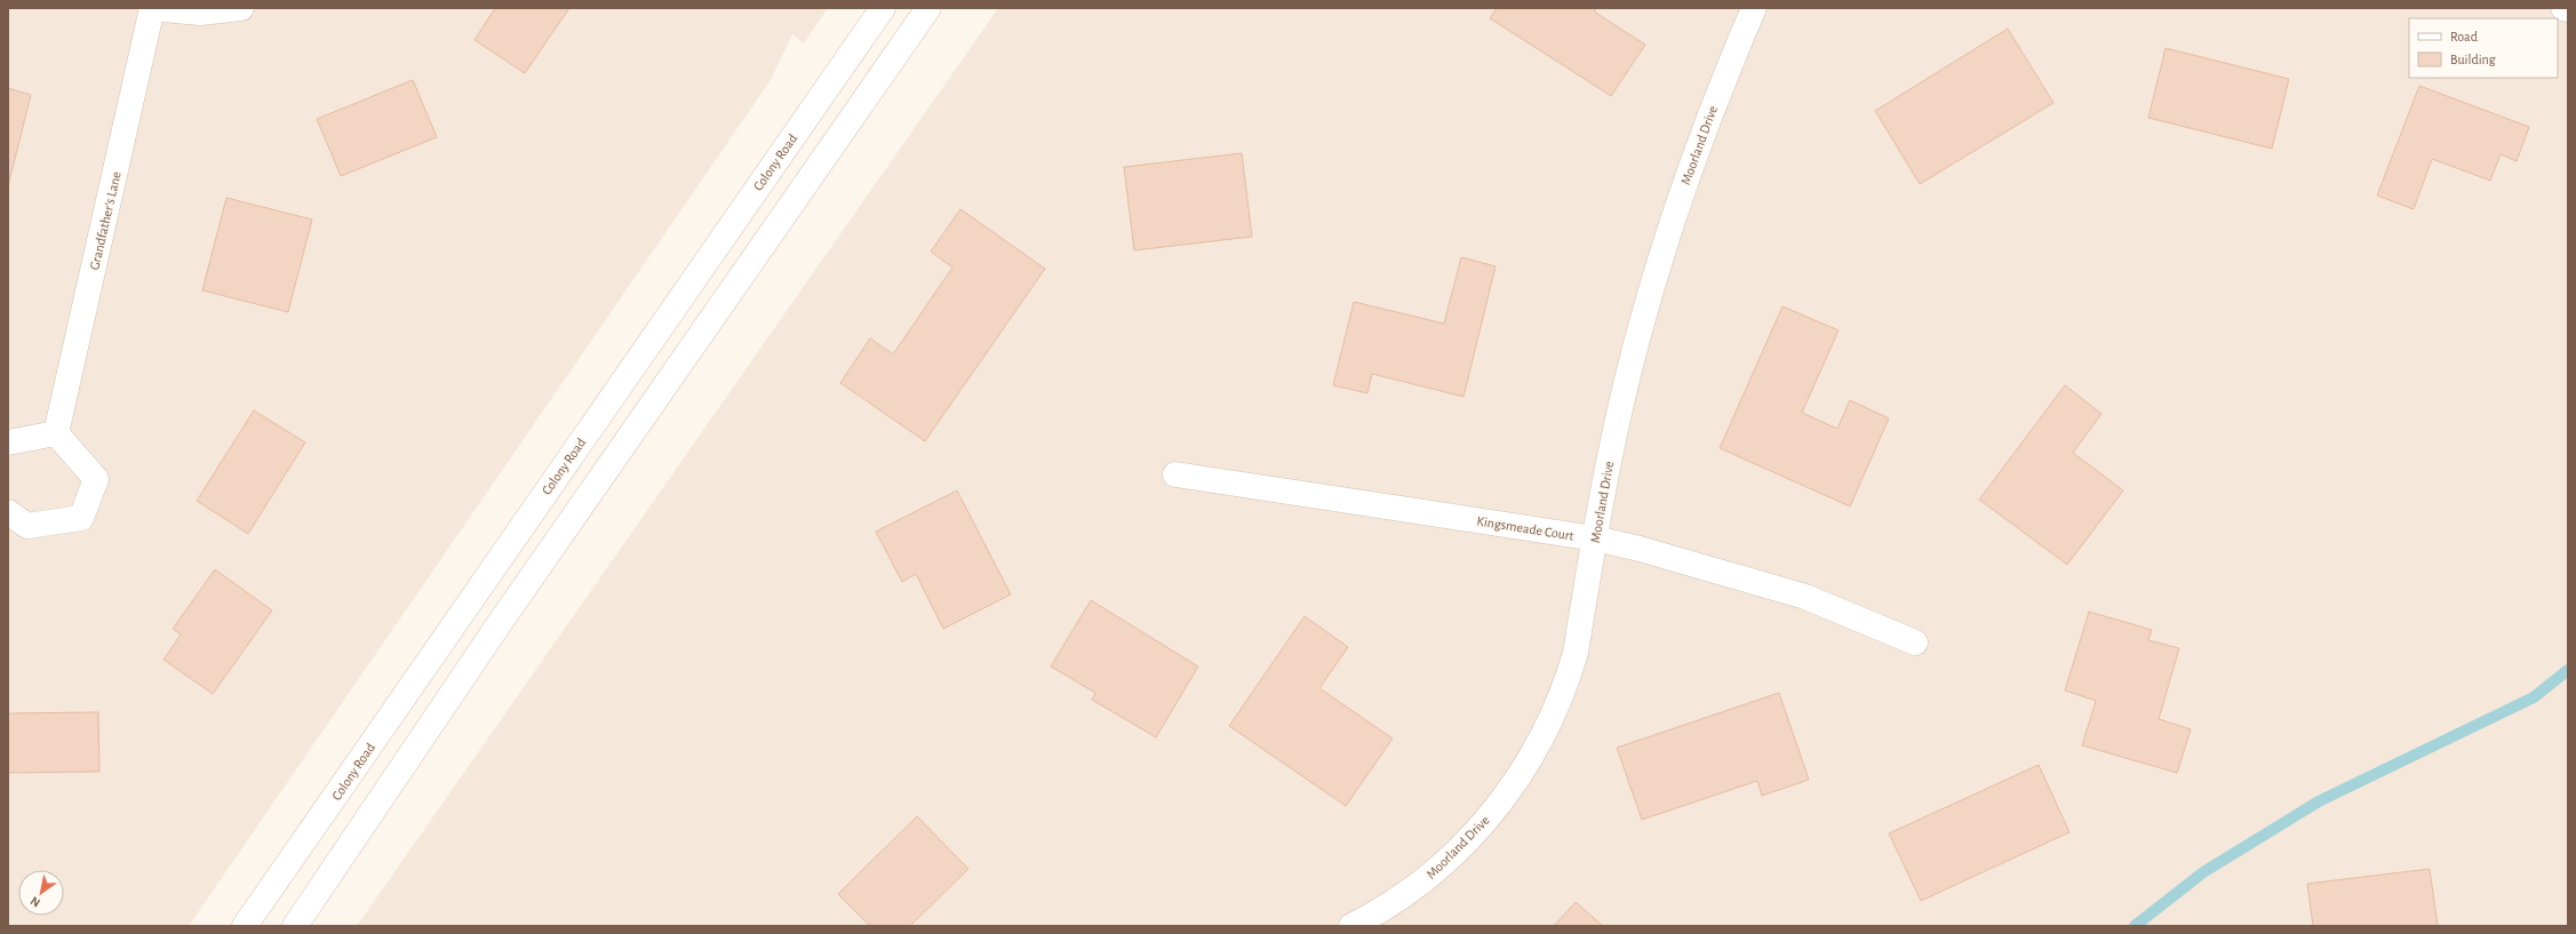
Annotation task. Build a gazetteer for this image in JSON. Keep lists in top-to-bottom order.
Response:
{
  "streets": {
    "street": [
      "Moorland Drive",
      "Colony Road",
      "Grandfather's Lane",
      "Kingsmeade Court"
    ]
  },
  "crossings": [
    ["Moorland Drive", "Kingsmeade Court"]
  ],
  "legend": ["Road", "Building"],
  "north": "bottom left"
}
